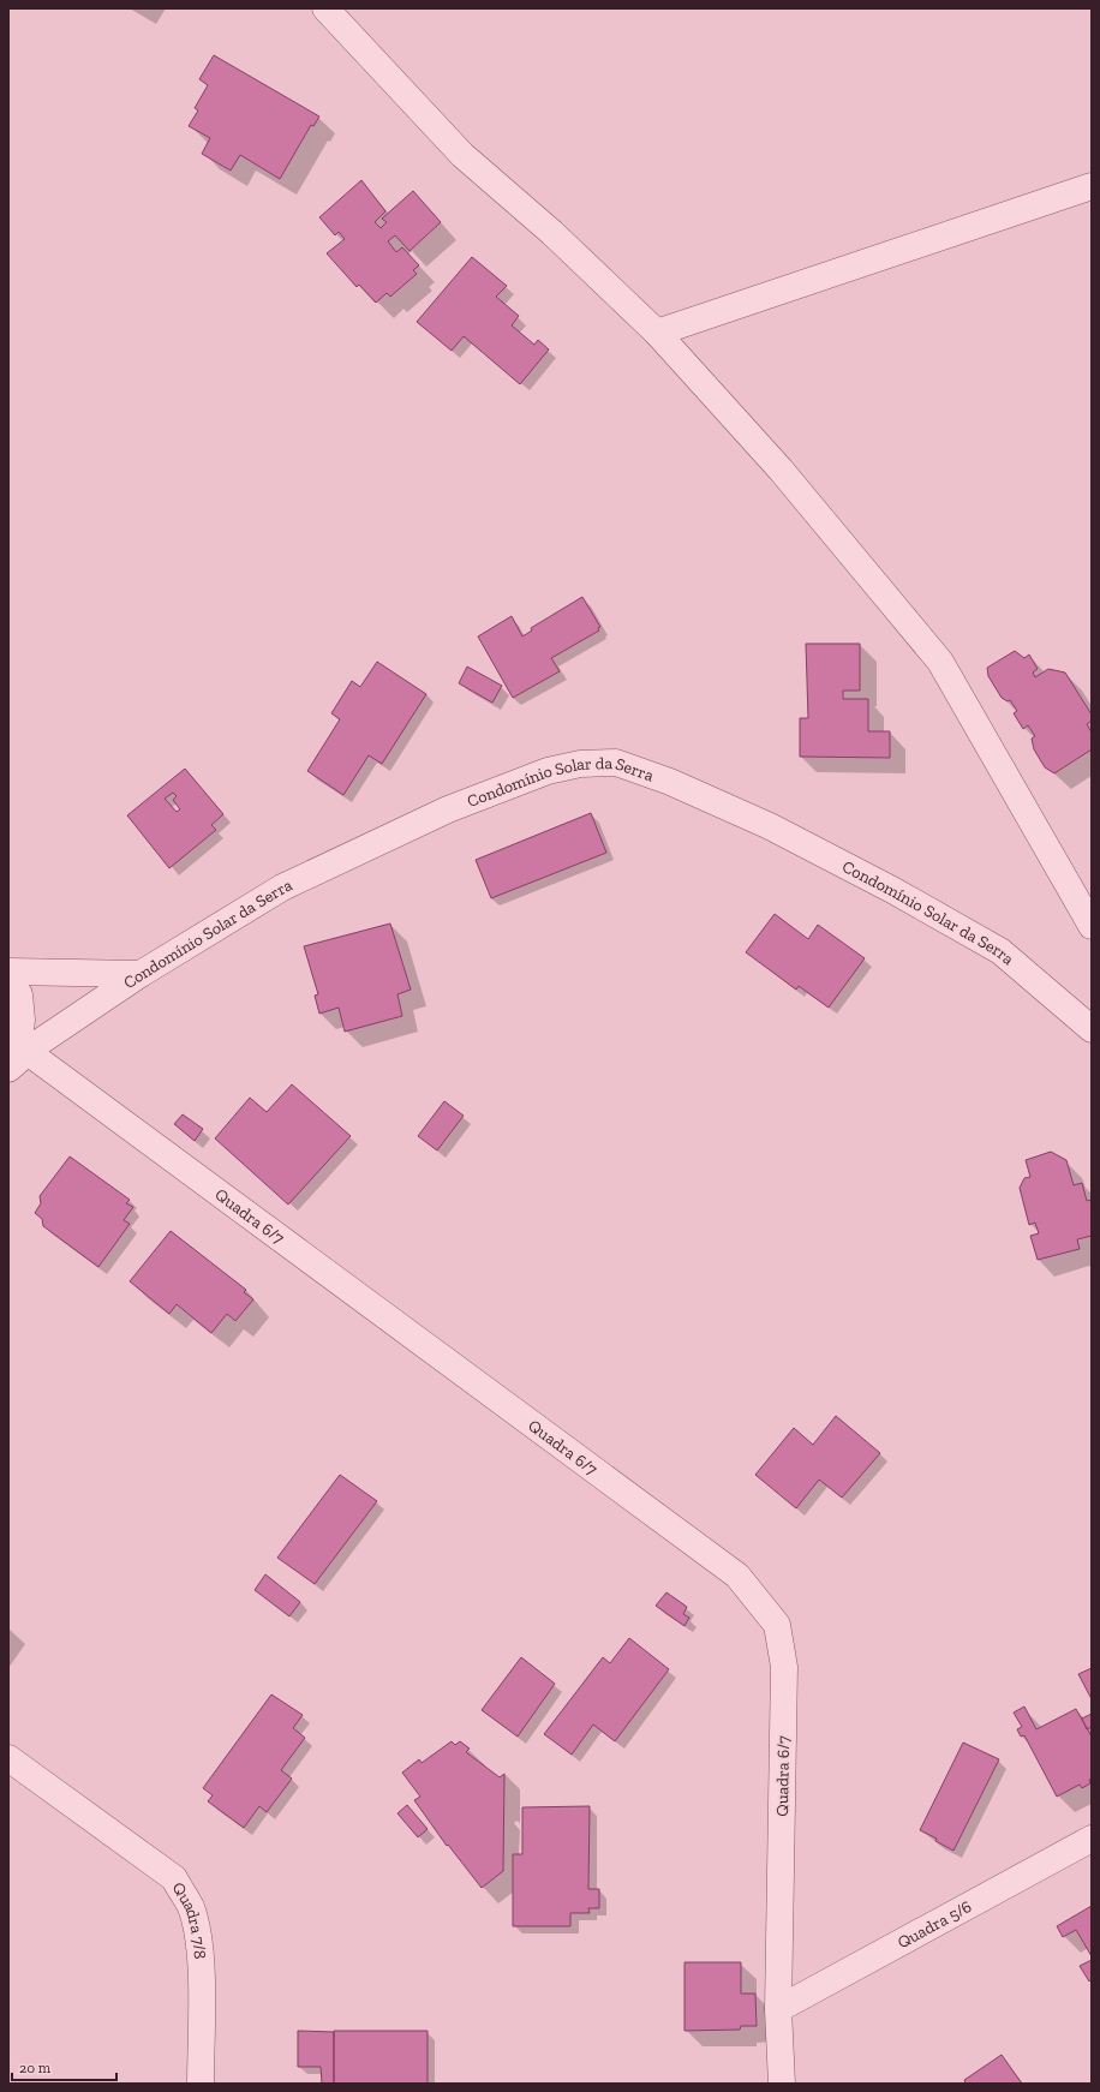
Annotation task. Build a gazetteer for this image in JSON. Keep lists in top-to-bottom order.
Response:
{
  "streets": {
    "street": [
      "Condomínio Solar da Serra",
      "Quadra 6/7",
      "Quadra 7/8",
      "Quadra 5/6"
    ]
  },
  "crossings": [
    ["Condomínio Solar da Serra", "Quadra 6/7"],
    ["Quadra 6/7", "Quadra 5/6"]
  ],
  "scale_bar": "20 m"
}
